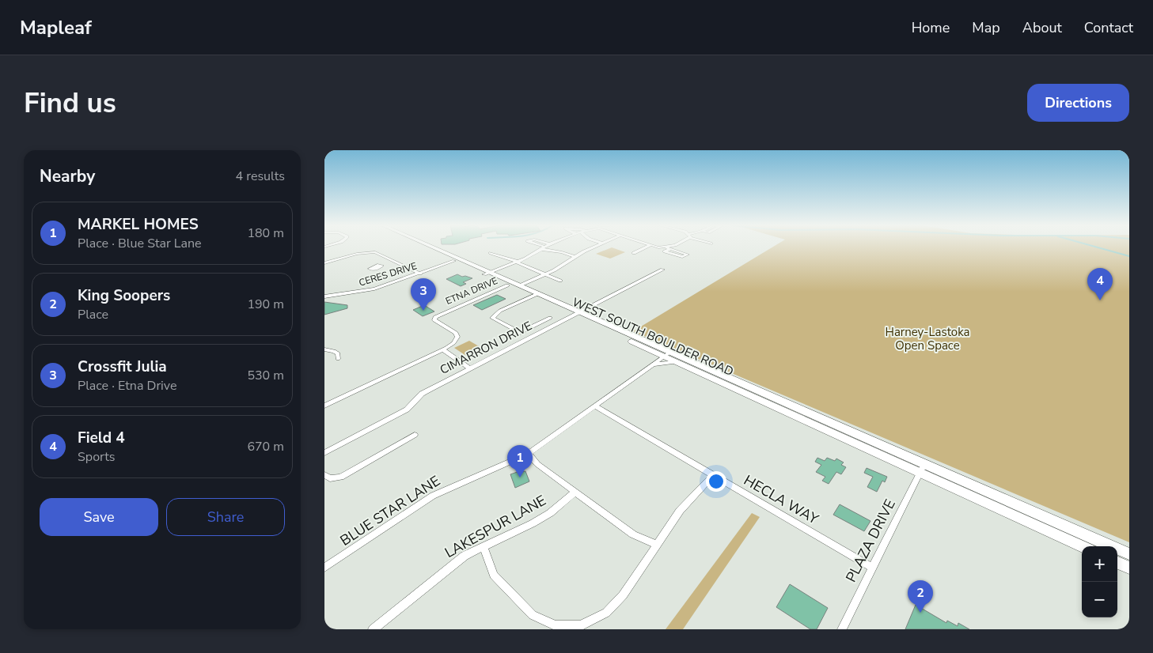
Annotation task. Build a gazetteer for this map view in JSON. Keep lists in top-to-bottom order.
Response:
{
  "streets": {
    "main road": ["WEST SOUTH BOULDER ROAD"],
    "street": [
      "CERES DRIVE",
      "ETNA DRIVE",
      "CIMARRON DRIVE",
      "HECLA WAY",
      "BLUE STAR LANE",
      "LAKESPUR LANE",
      "PLAZA DRIVE"
    ]
  },
  "crossings": [
    ["CERES DRIVE", "WEST SOUTH BOULDER ROAD"],
    ["ETNA DRIVE", "WEST SOUTH BOULDER ROAD"],
    ["ETNA DRIVE", "CIMARRON DRIVE"],
    ["WEST SOUTH BOULDER ROAD", "CIMARRON DRIVE"],
    ["WEST SOUTH BOULDER ROAD", "BLUE STAR LANE"],
    ["WEST SOUTH BOULDER ROAD", "PLAZA DRIVE"],
    ["HECLA WAY", "BLUE STAR LANE"],
    ["HECLA WAY", "PLAZA DRIVE"]
  ],
  "parks": ["Harney-Lastoka Open Space"],
  "page": {
    "header": "Mapleaf",
    "nav": [
      "Home",
      "Map",
      "About",
      "Contact"
    ],
    "buttons": [
      "Directions",
      ["Save", "Share"]
    ],
    "title": "Find us",
    "heading": ["Nearby", "4 results"],
    "list": [
      {
        "mark": "1",
        "name": "MARKEL HOMES",
        "note": "Place · Blue Star Lane",
        "value": "180 m"
      },
      {
        "mark": "2",
        "name": "King Soopers",
        "note": "Place",
        "value": "190 m"
      },
      {
        "mark": "3",
        "name": "Crossfit Julia",
        "note": "Place · Etna Drive",
        "value": "530 m"
      },
      {
        "mark": "4",
        "name": "Field 4",
        "note": "Sports",
        "value": "670 m"
      }
    ],
    "pins": [
      "4",
      "3",
      "1",
      "2"
    ],
    "map_buttons": ["+", "−"]
  }
}
